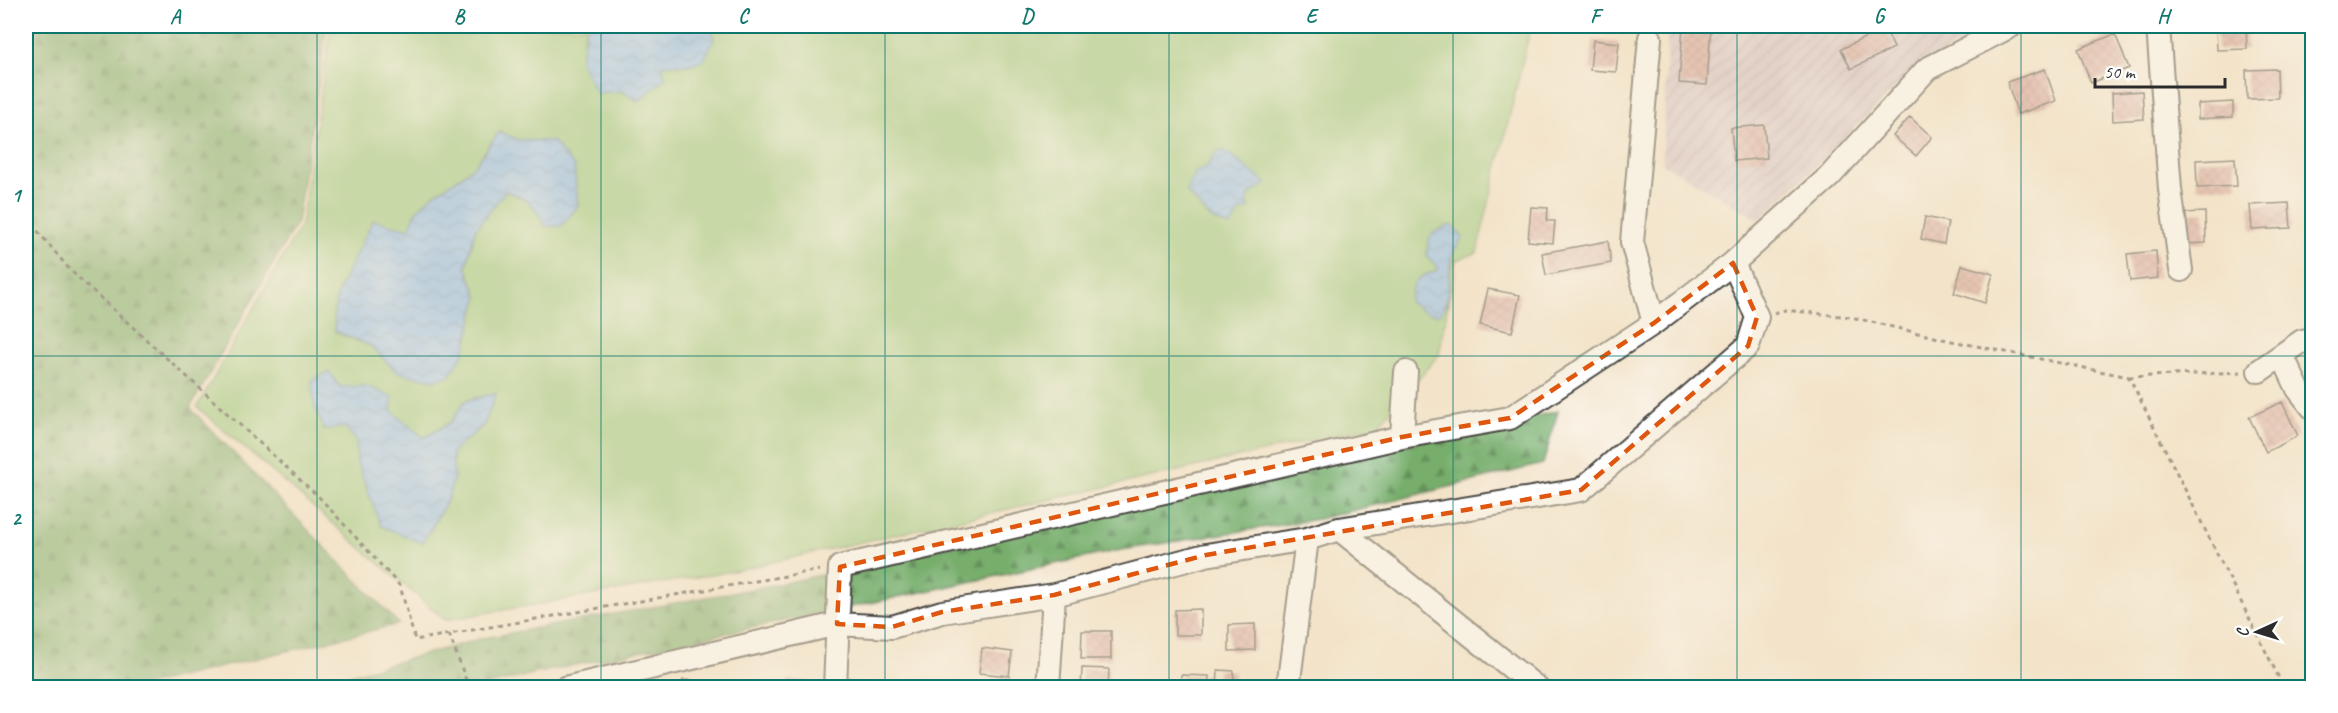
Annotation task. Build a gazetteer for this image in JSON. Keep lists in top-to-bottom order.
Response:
{
  "scale_bar": "50 m",
  "north": "left",
  "grid": {
    "columns": [
      "A",
      "B",
      "C",
      "D",
      "E",
      "F",
      "G",
      "H"
    ],
    "rows": ["1", "2"]
  }
}
